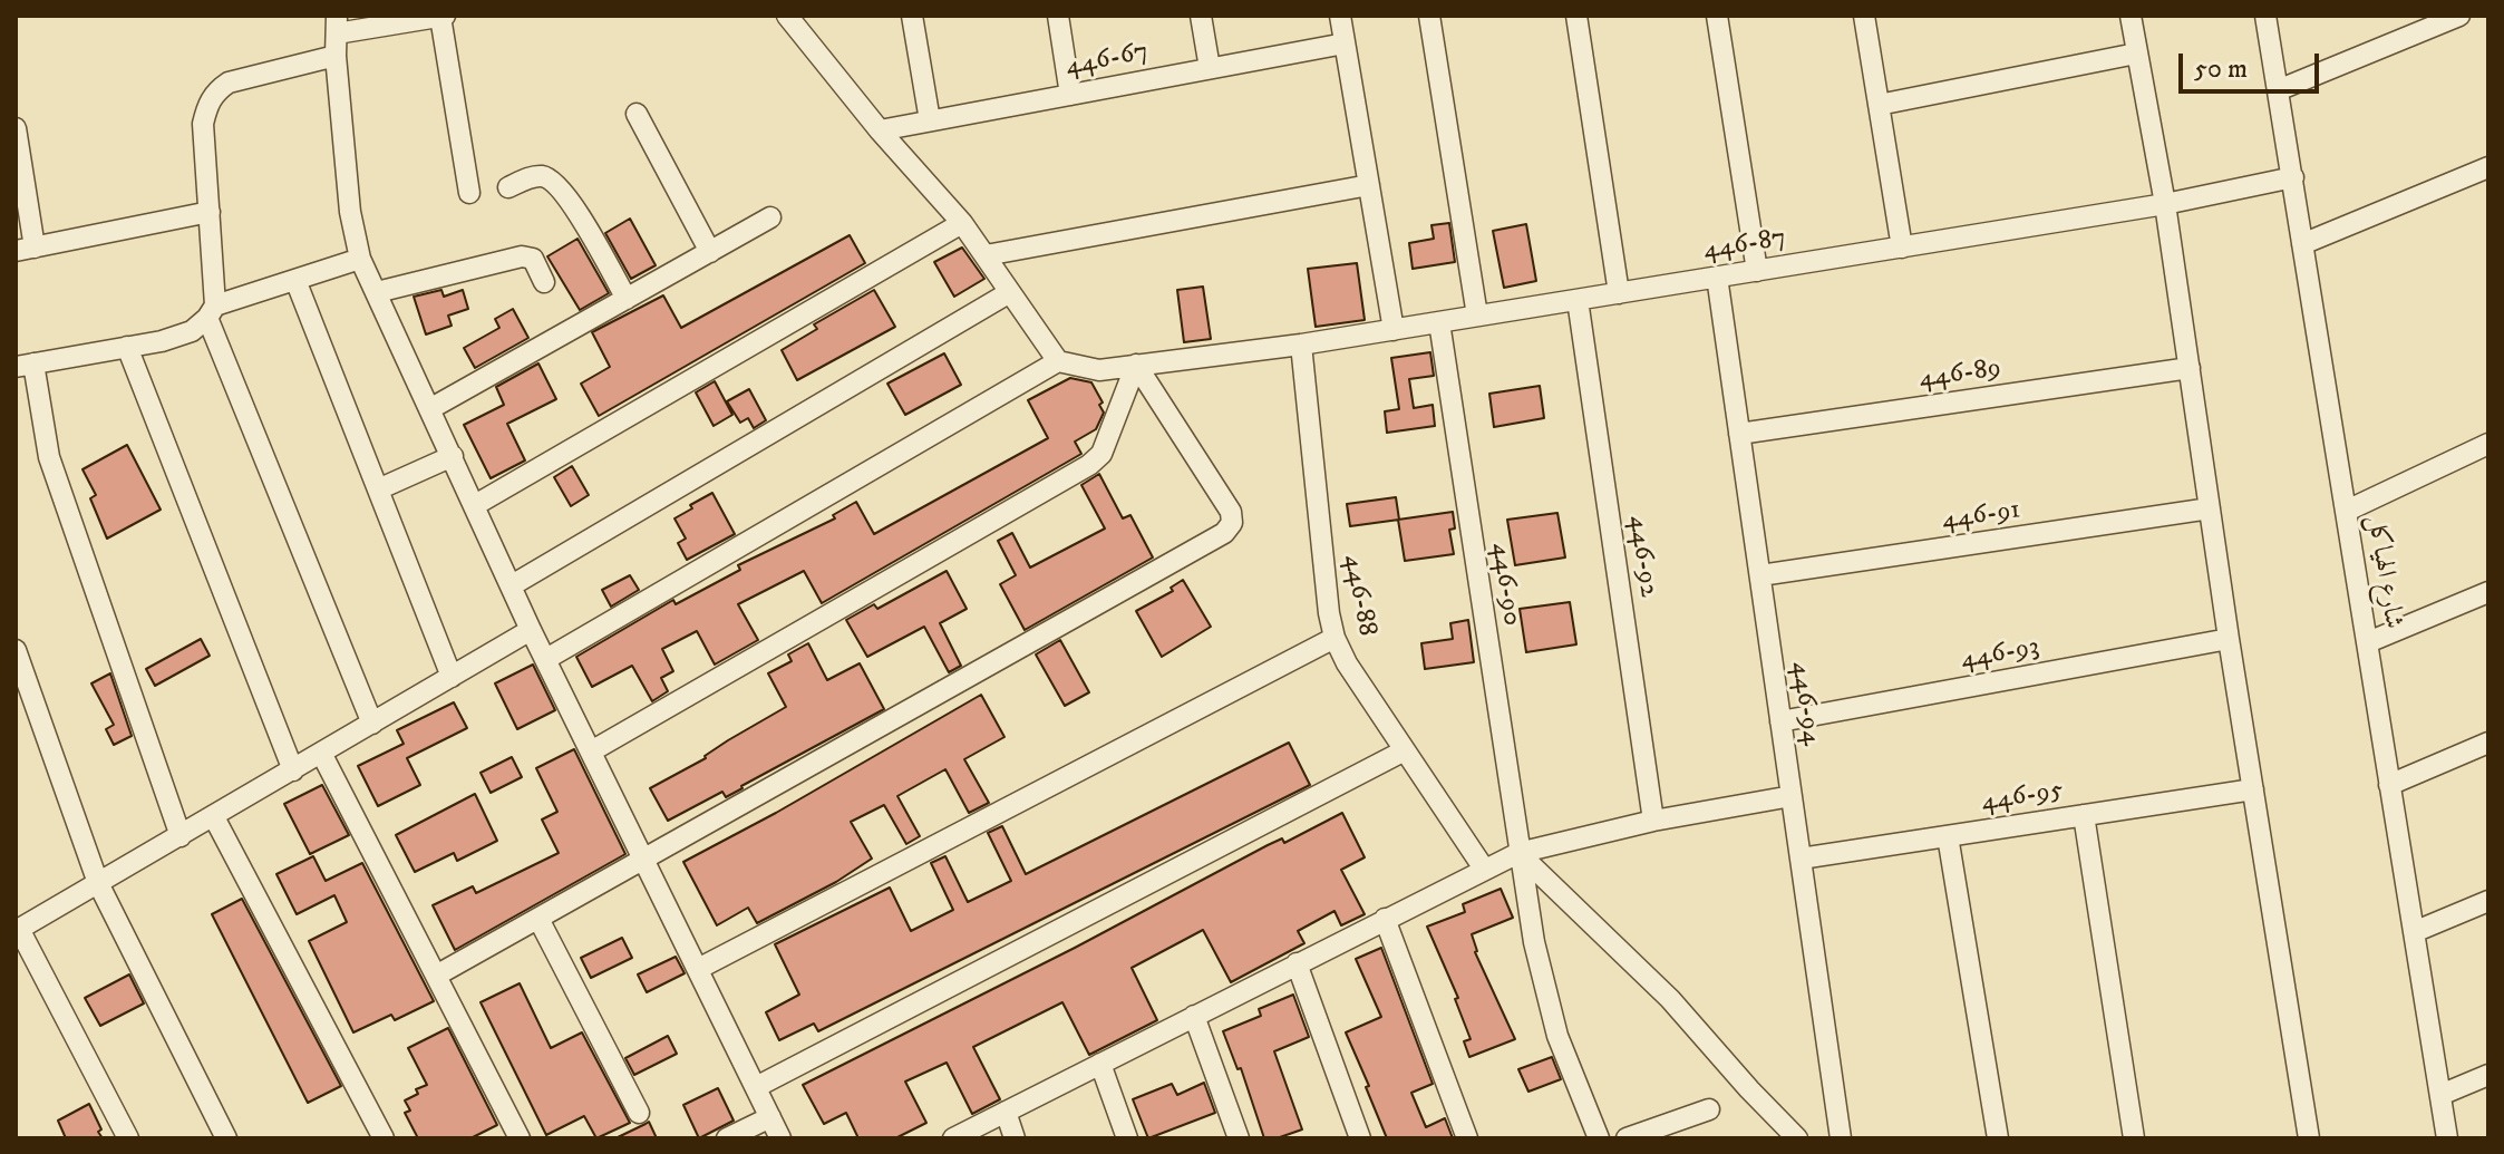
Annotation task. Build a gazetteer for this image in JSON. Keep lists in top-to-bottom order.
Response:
{
  "streets": {
    "street": [
      "446-67",
      "446-87",
      "446-89",
      "446-91",
      "446-92",
      "شارع الهياكل",
      "446-90",
      "446-88",
      "446-93",
      "446-94",
      "446-95"
    ]
  },
  "crossings": [
    ["446-87", "446-92"],
    ["446-87", "شارع الهياكل"],
    ["446-87", "446-90"],
    ["446-87", "446-88"],
    ["446-87", "446-94"],
    ["446-89", "446-94"],
    ["446-91", "446-94"],
    ["446-93", "446-94"],
    ["446-94", "446-95"]
  ],
  "scale_bar": "50 m"
}
